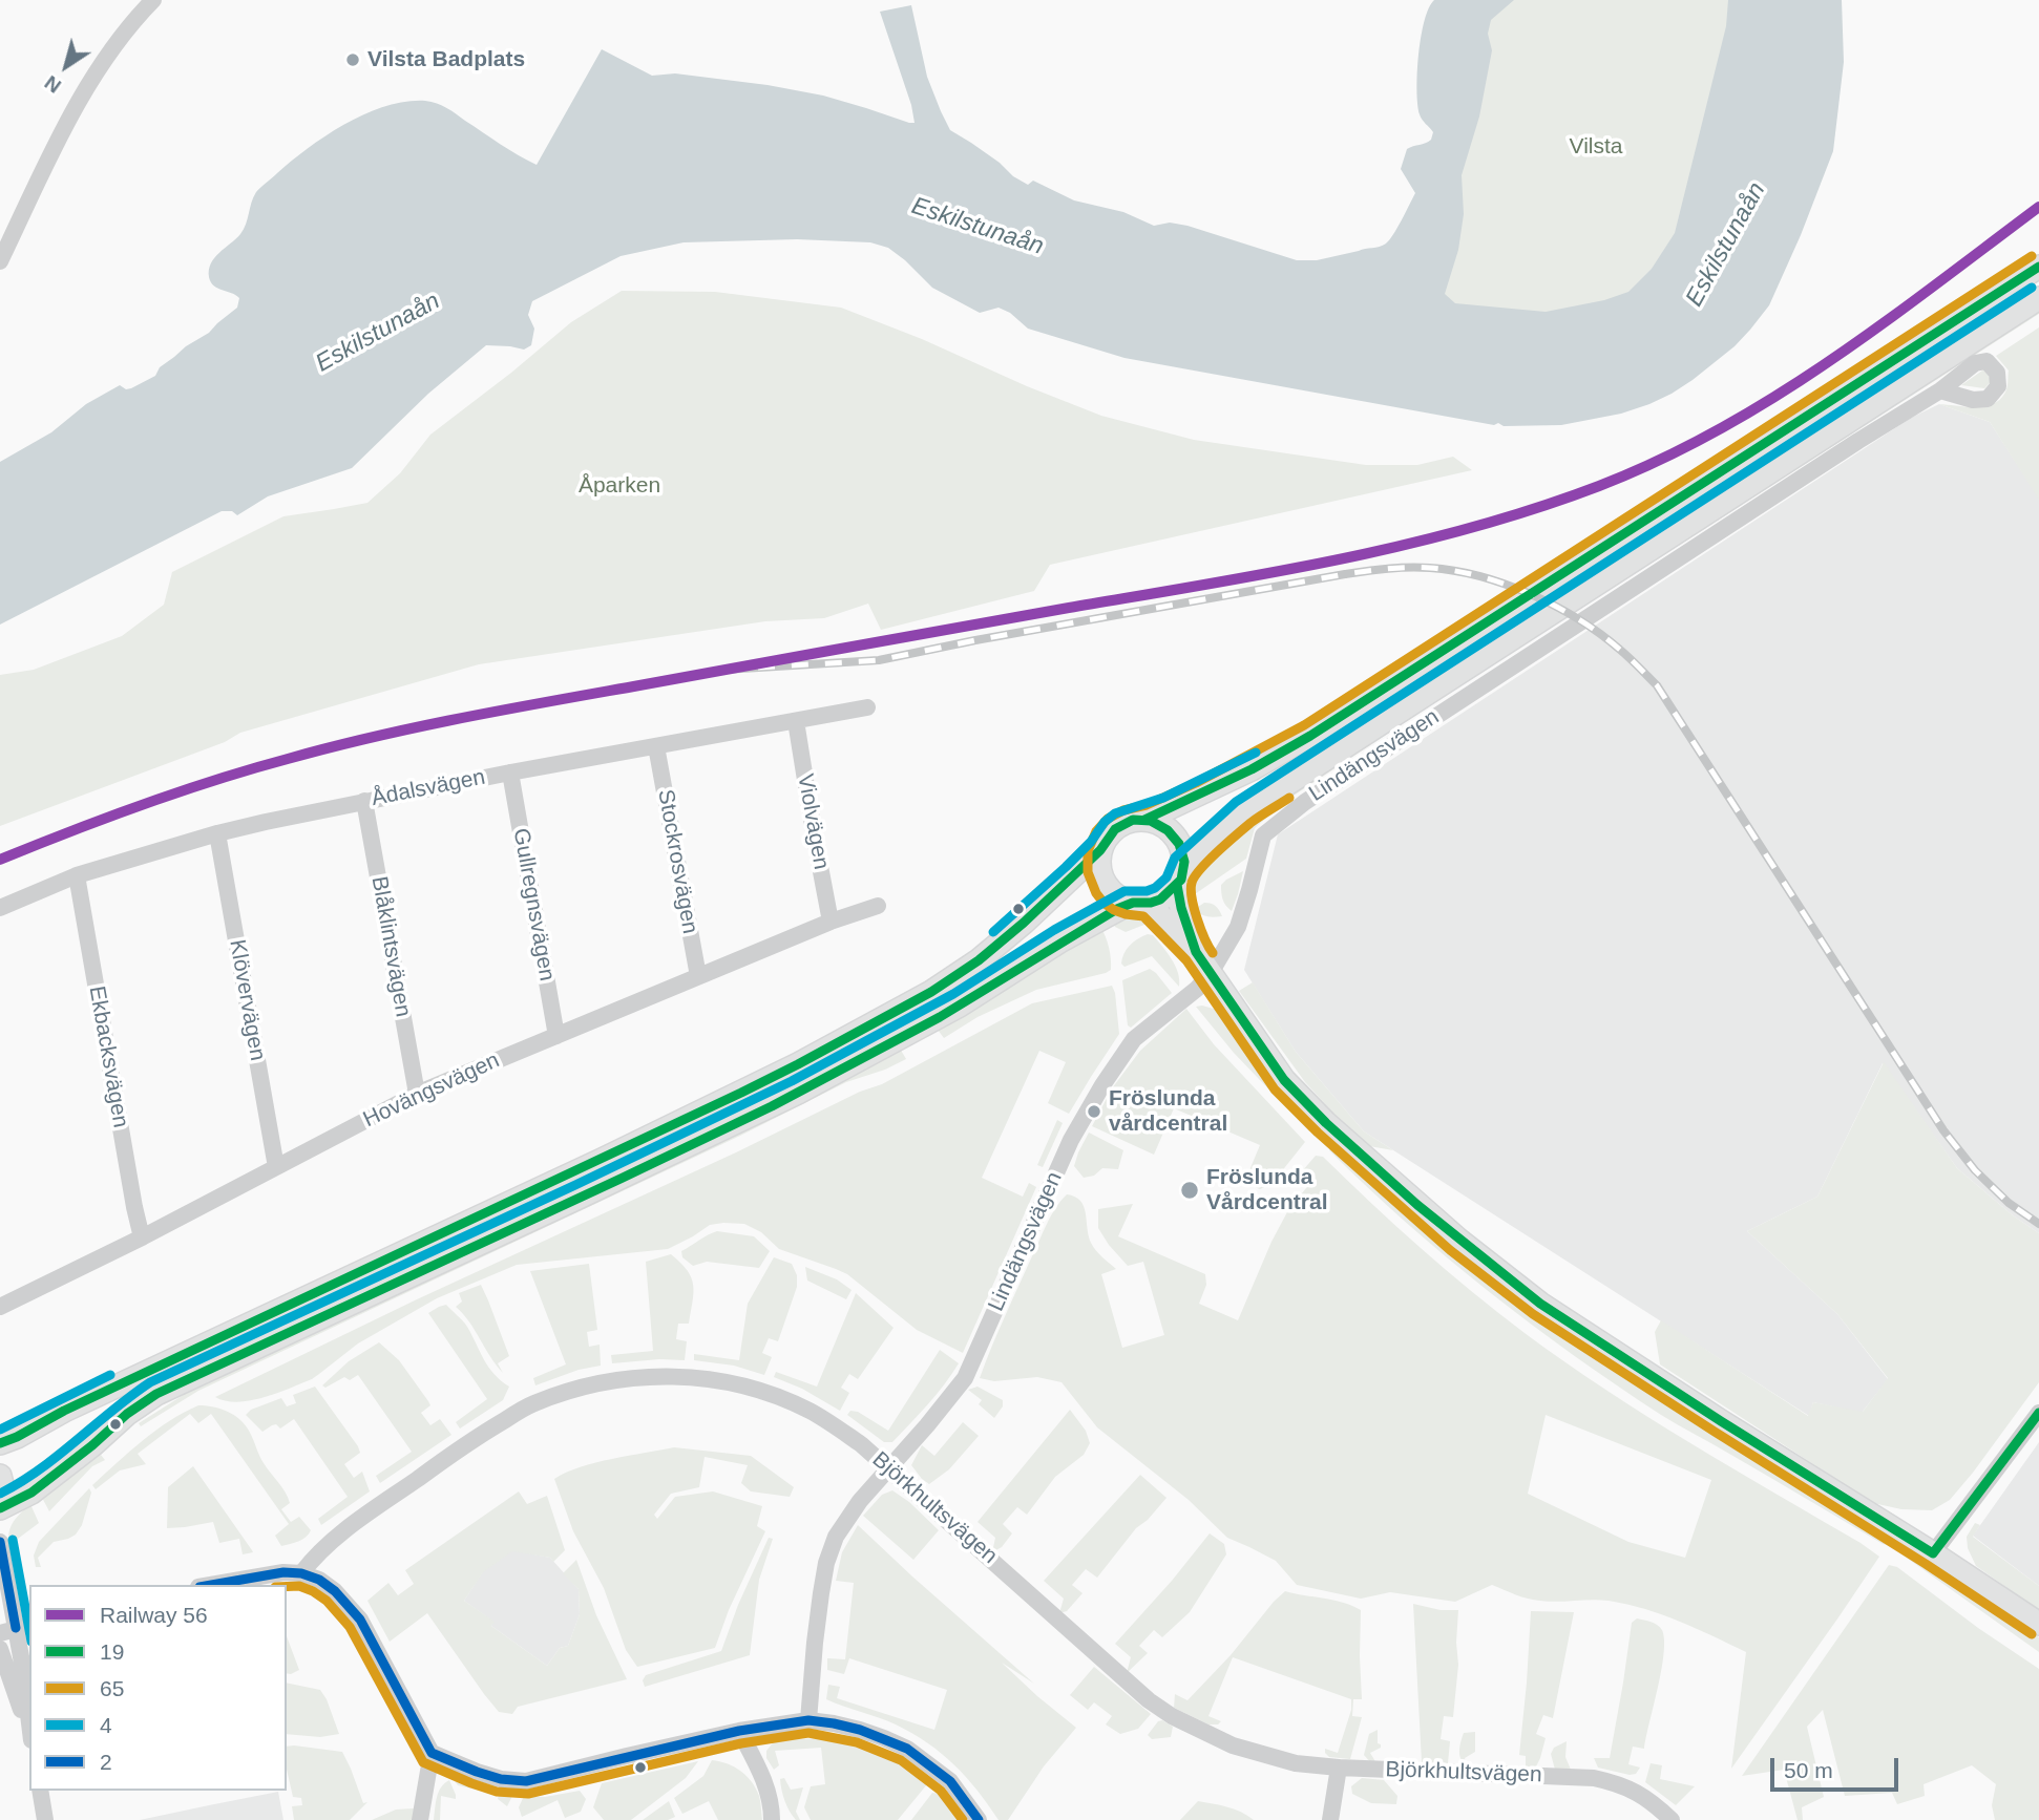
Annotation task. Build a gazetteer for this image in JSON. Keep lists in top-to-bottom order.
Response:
{
  "streets": {
    "street": [
      "Lindängsvägen",
      "Ådalsvägen",
      "Violvägen",
      "Stockrosvägen",
      "Gullregnsvägen",
      "Blåklintsvägen",
      "Klövervägen",
      "Ekbacksvägen",
      "Hovängsvägen",
      "Björkhultsvägen"
    ]
  },
  "crossings": [
    ["Lindängsvägen", "Björkhultsvägen"],
    ["Ådalsvägen", "Violvägen"],
    ["Ådalsvägen", "Stockrosvägen"],
    ["Ådalsvägen", "Gullregnsvägen"],
    ["Ådalsvägen", "Blåklintsvägen"],
    ["Ådalsvägen", "Klövervägen"],
    ["Ådalsvägen", "Ekbacksvägen"],
    ["Violvägen", "Hovängsvägen"],
    ["Stockrosvägen", "Hovängsvägen"],
    ["Gullregnsvägen", "Hovängsvägen"],
    ["Blåklintsvägen", "Hovängsvägen"],
    ["Klövervägen", "Hovängsvägen"],
    ["Ekbacksvägen", "Hovängsvägen"]
  ],
  "water": ["Eskilstunaån"],
  "parks": ["Vilsta", "Åparken"],
  "places": ["Vilsta Badplats", "Fröslunda vårdcentral", "Fröslunda Vårdcentral"],
  "lines": [
    "rail line 56",
    "transit line 65",
    "transit line 19",
    "transit line 4",
    "transit line 2"
  ],
  "legend": [
    "Railway 56",
    "19",
    "65",
    "4",
    "2"
  ],
  "scale_bar": "50 m",
  "north": "bottom left"
}
